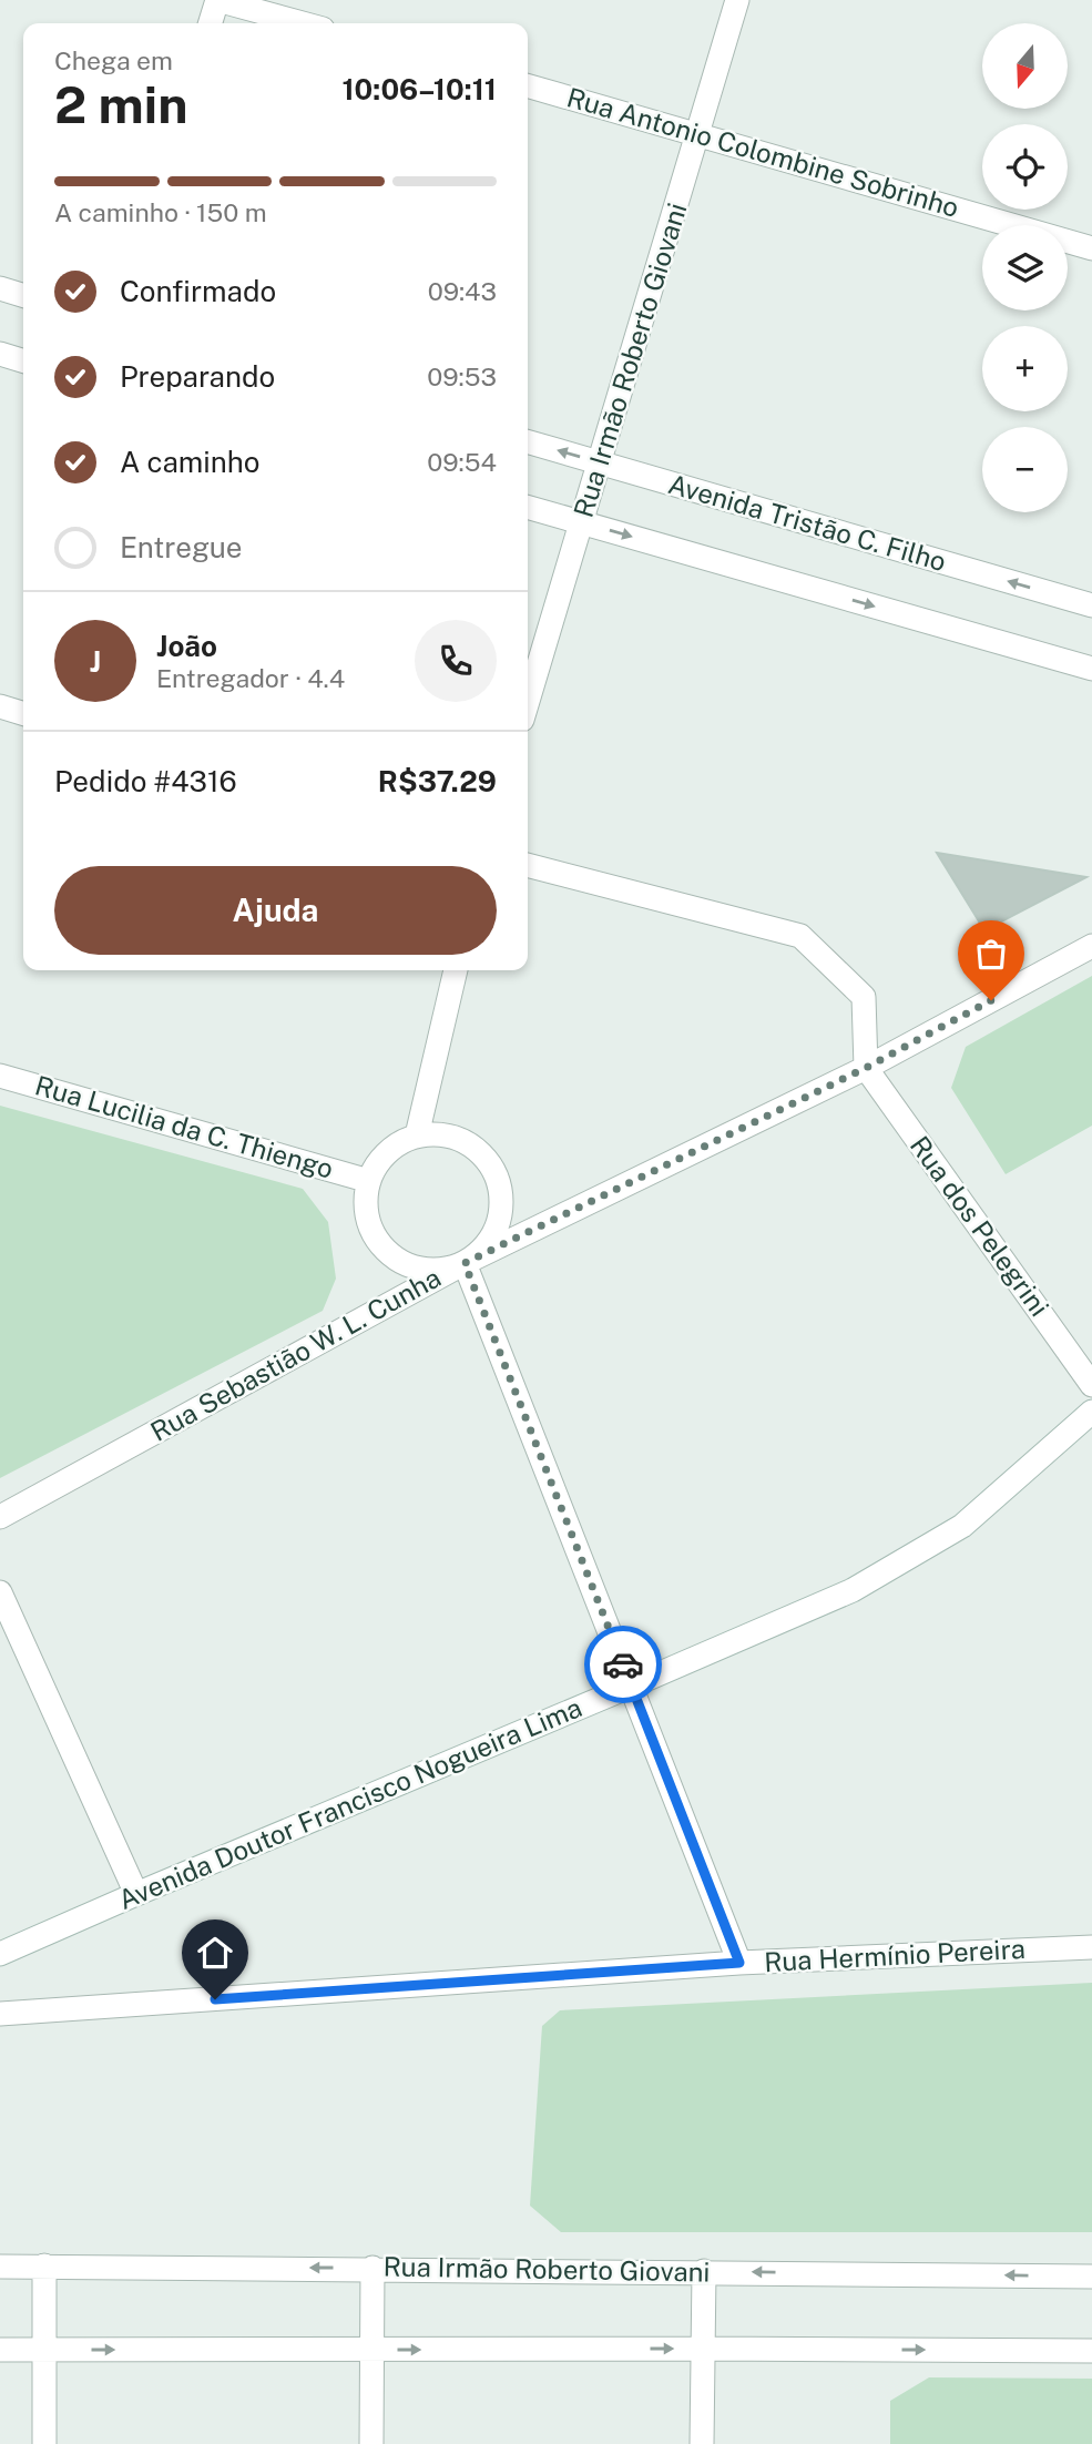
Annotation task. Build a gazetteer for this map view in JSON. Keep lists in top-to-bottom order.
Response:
{
  "streets": {
    "street": [
      "Rua Antonio Colombine Sobrinho",
      "Rua Irmão Roberto Giovani",
      "Avenida Tristão C. Filho",
      "Rua Lucilia da C. Thiengo",
      "Rua dos Pelegrini",
      "Rua Sebastião W. L. Cunha",
      "Avenida Doutor Francisco Nogueira Lima",
      "Rua Hermínio Pereira"
    ]
  },
  "crossings": [
    ["Rua Antonio Colombine Sobrinho", "Rua Irmão Roberto Giovani"],
    ["Rua Irmão Roberto Giovani", "Avenida Tristão C. Filho"],
    ["Rua Lucilia da C. Thiengo", "Rua Sebastião W. L. Cunha"],
    ["Rua dos Pelegrini", "Rua Sebastião W. L. Cunha"]
  ],
  "north": "bottom",
  "page": {
    "map_buttons": ["+", "−"],
    "heading": ["2 min", "Chega em", "10:06–10:11"],
    "panel": [
      "João",
      "Entregador · 4.4",
      "Pedido #4316",
      "R$37.29"
    ],
    "bar": "A caminho · 150 m",
    "list": [
      ["Confirmado", "09:43"],
      ["Preparando", "09:53"],
      ["A caminho", "09:54"],
      "Entregue"
    ],
    "round": "J",
    "buttons": "Ajuda"
  }
}
